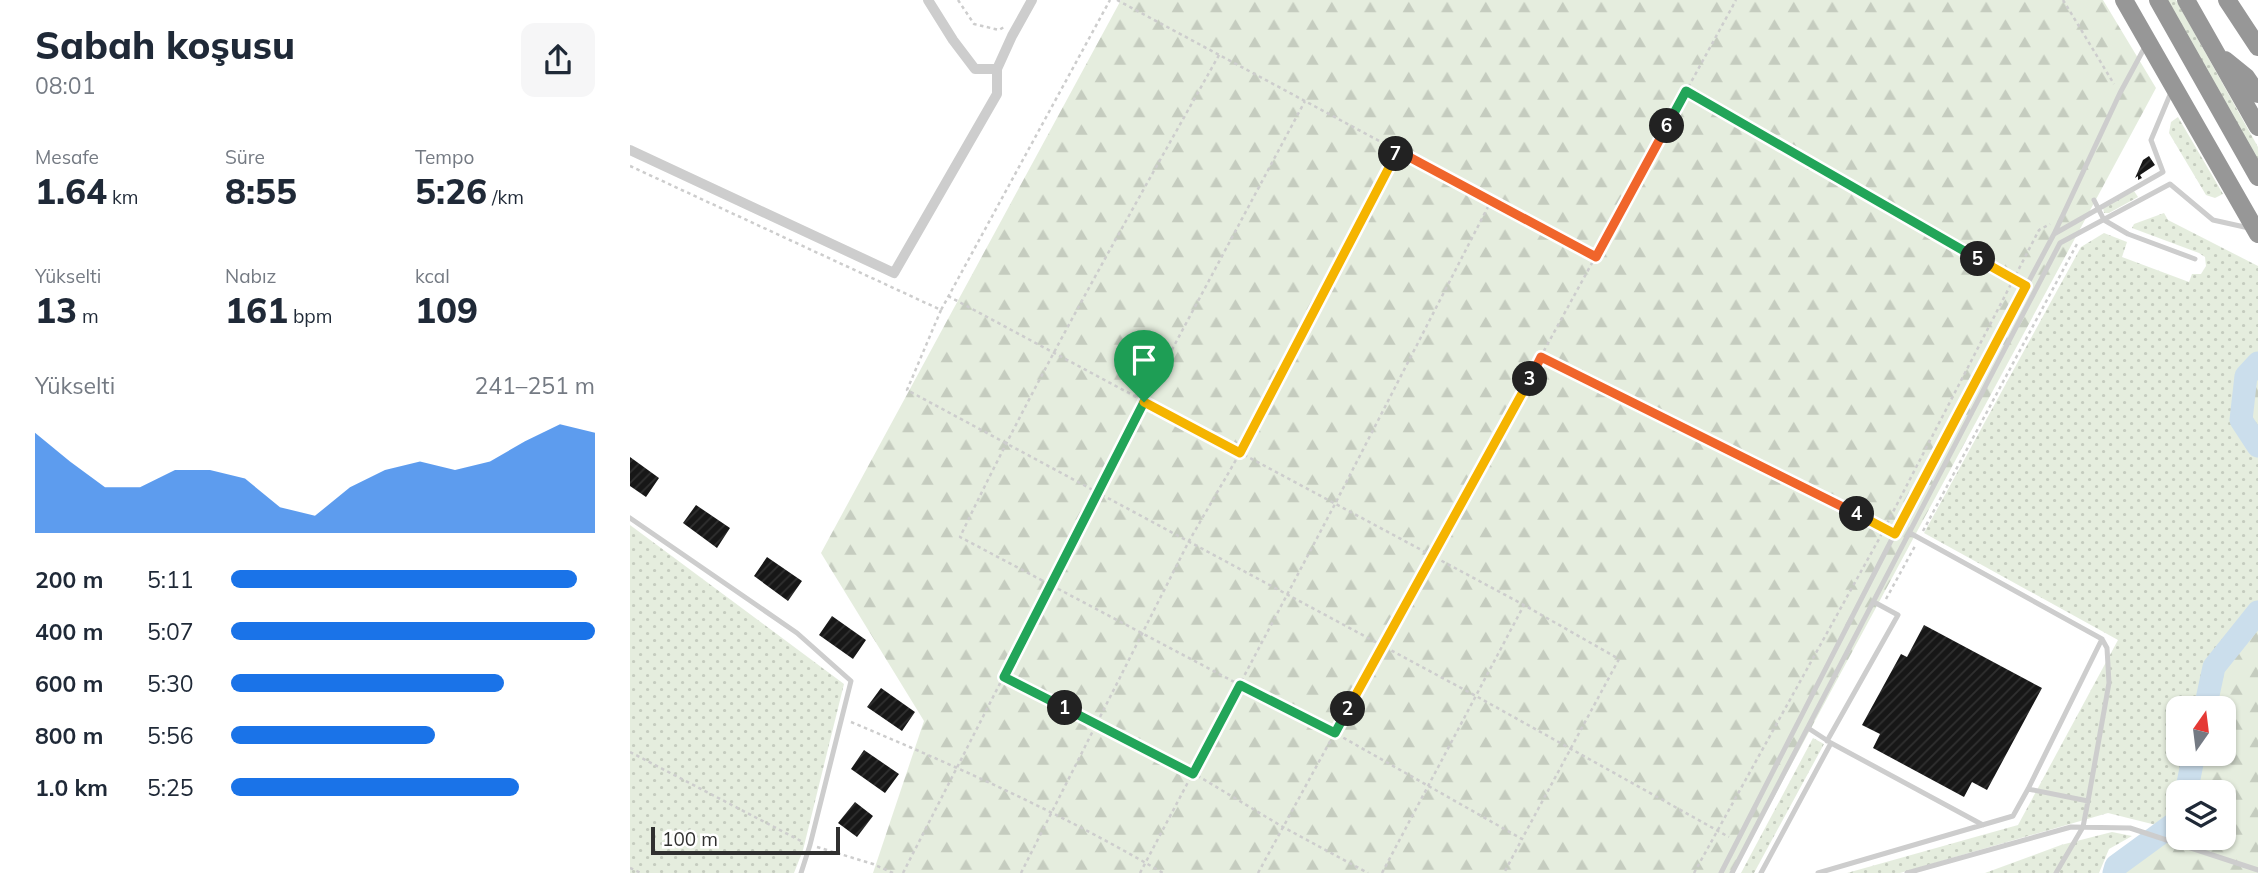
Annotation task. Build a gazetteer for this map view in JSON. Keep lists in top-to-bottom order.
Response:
{
  "scale_bar": "100 m",
  "north": "top",
  "page": {
    "heading": ["Sabah koşusu", "08:01"],
    "pins": [
      "6",
      "7",
      "5",
      "3",
      "4",
      "1",
      "2"
    ],
    "stats": [
      ["Mesafe", "1.64 km"],
      ["Süre", "8:55"],
      ["Tempo", "5:26 /km"],
      ["Yükselti", "13 m"],
      ["Nabız", "161 bpm"],
      ["kcal", "109"]
    ],
    "chart": ["Yükselti", "241–251 m"],
    "list": [
      {
        "name": "200 m",
        "note": "5:11"
      },
      {
        "name": "400 m",
        "note": "5:07"
      },
      {
        "name": "600 m",
        "note": "5:30"
      },
      {
        "name": "800 m",
        "note": "5:56"
      },
      {
        "name": "1.0 km",
        "note": "5:25"
      }
    ],
    "scale": "100 m"
  }
}
